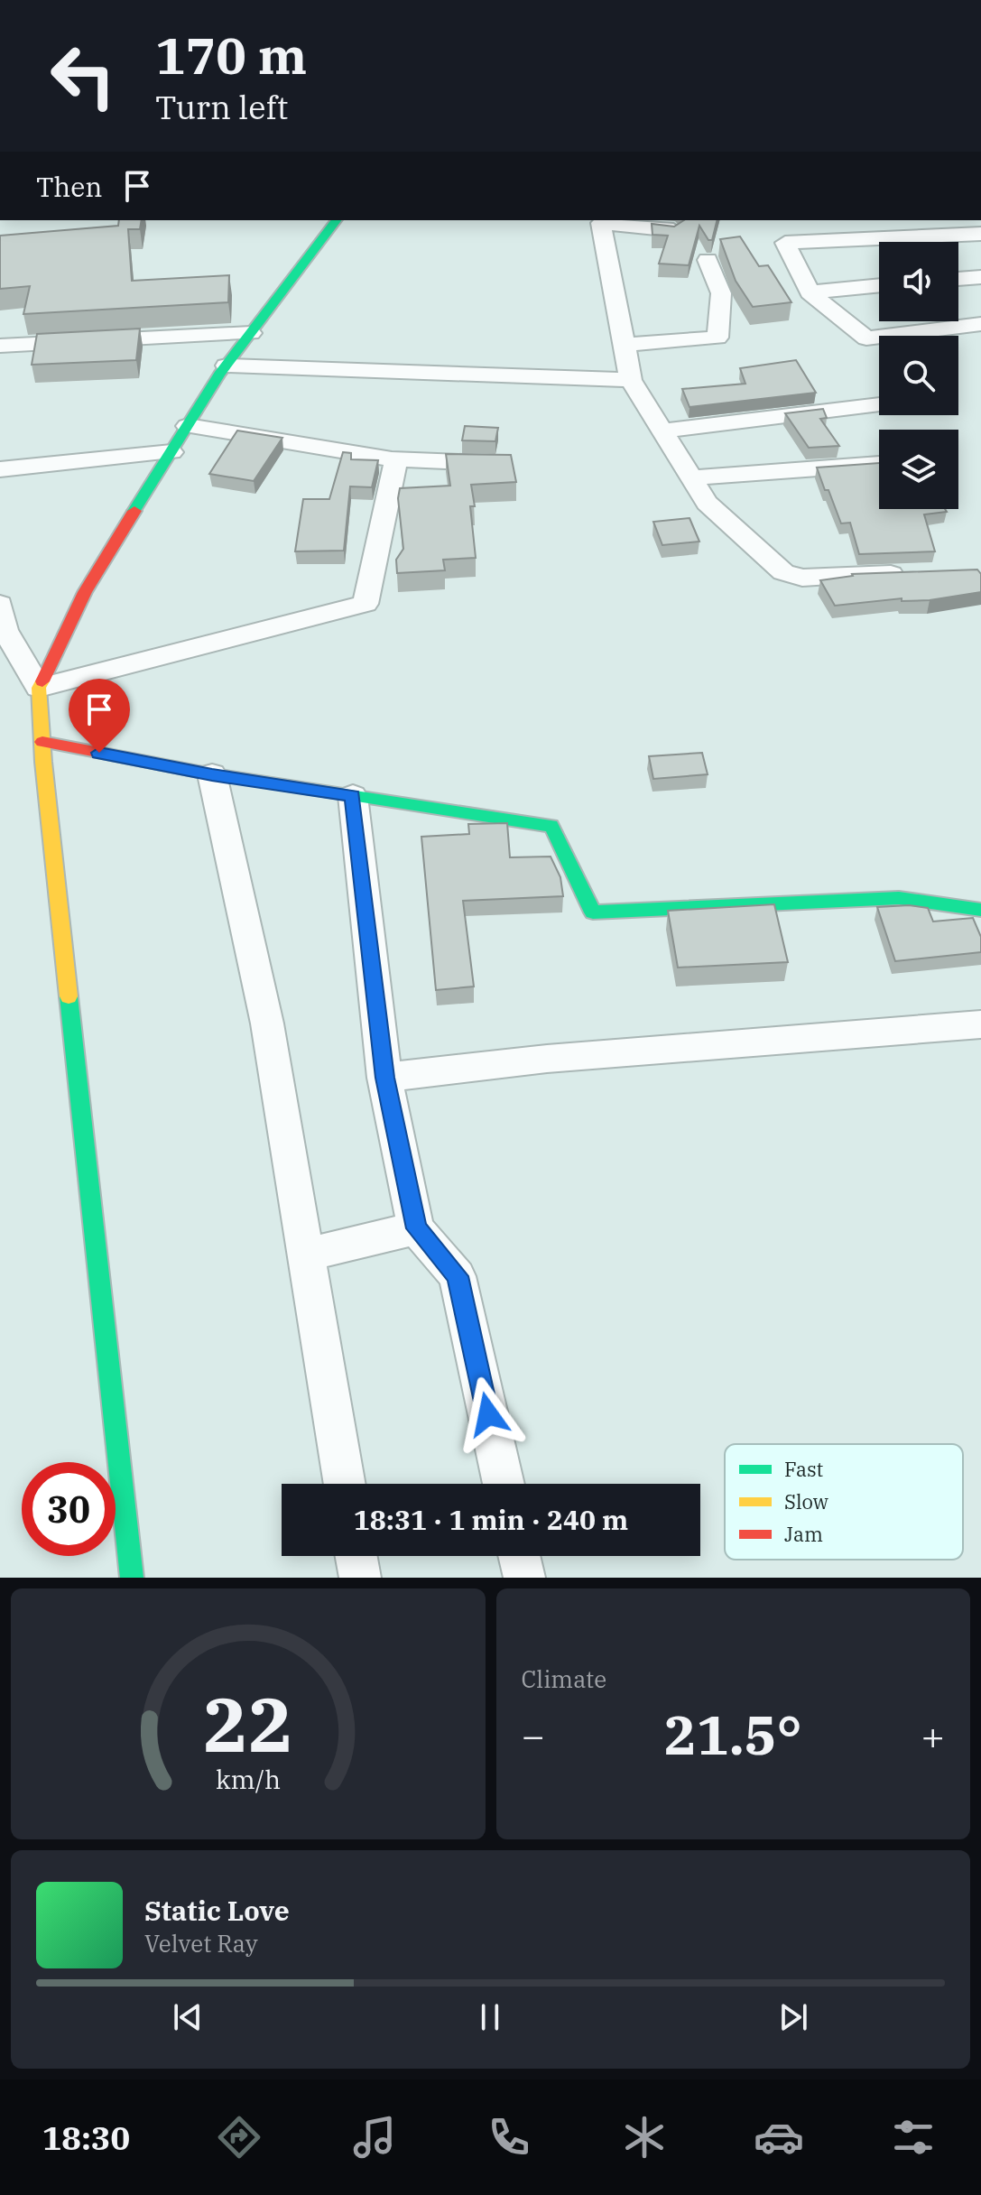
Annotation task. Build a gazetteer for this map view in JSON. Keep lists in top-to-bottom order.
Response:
{
  "legend": ["Fast", "Slow", "Jam"],
  "page": {
    "turn": ["170 m", "Turn left"],
    "then": "Then",
    "limit": "30",
    "trip": "18:31 · 1 min · 240 m",
    "tile": "Climate",
    "heat": ["−", "21.5°", "+"],
    "song": ["Static Love", "Velvet Ray"],
    "tabs": "18:30",
    "gauge": ["22", "km/h"]
  }
}
